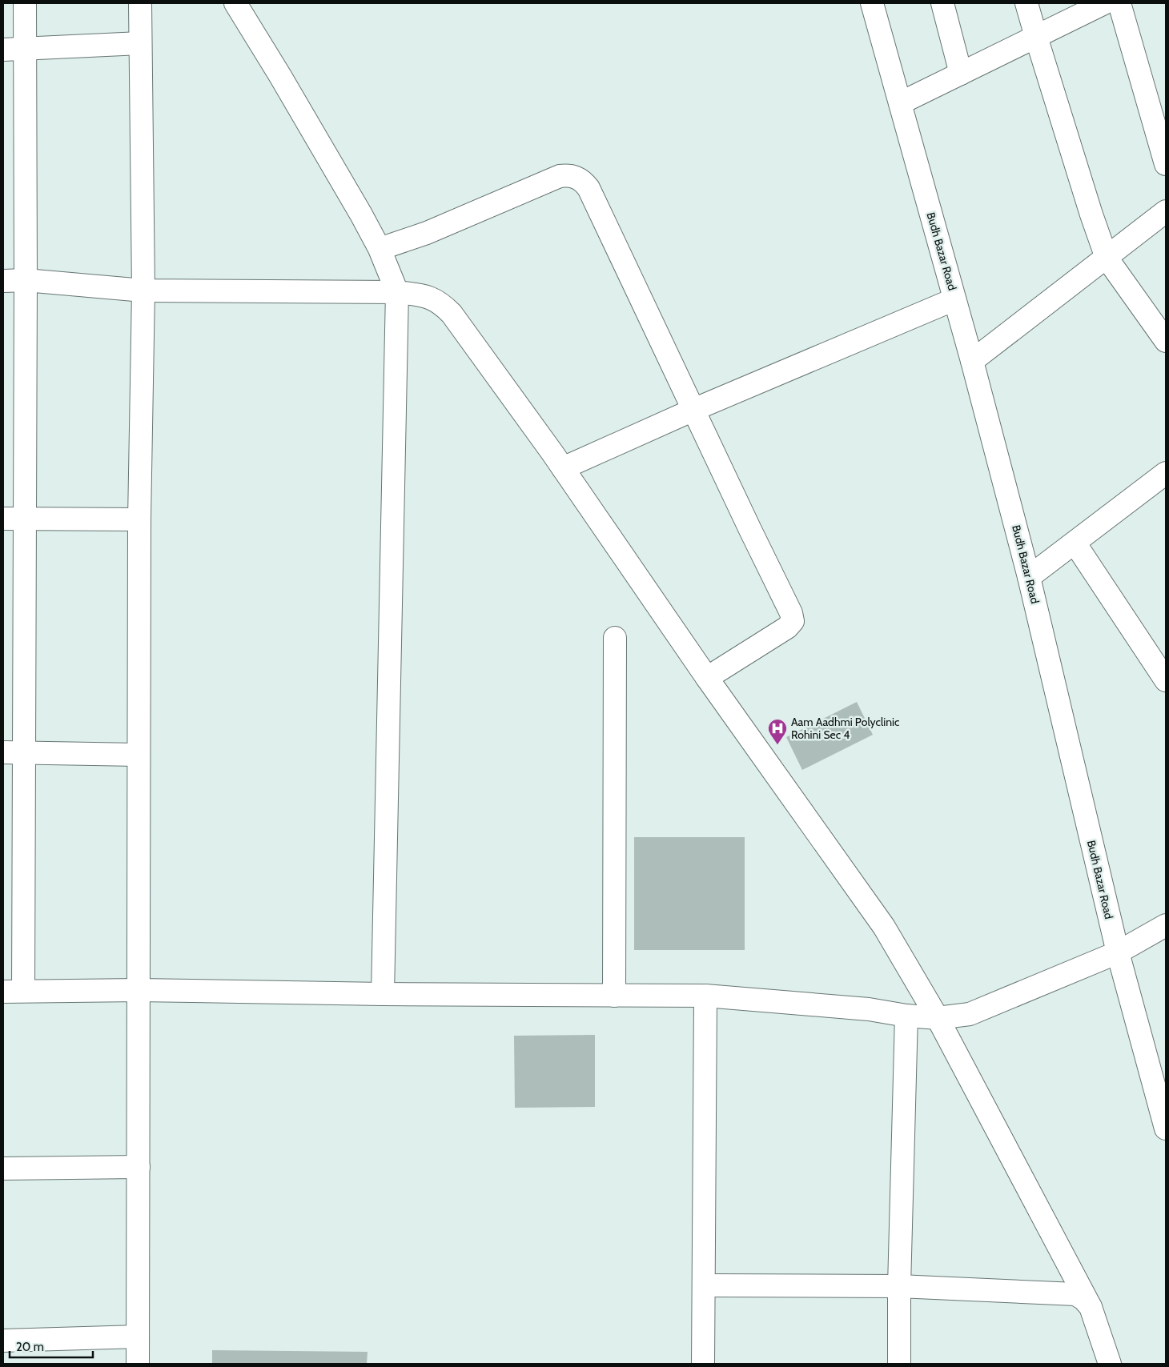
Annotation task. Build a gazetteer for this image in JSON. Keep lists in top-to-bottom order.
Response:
{
  "streets": {
    "street": ["Budh Bazar Road"]
  },
  "places": {
    "hospital": ["Aam Aadhmi Polyclinic Rohini Sec 4"]
  },
  "scale_bar": "20 m"
}
